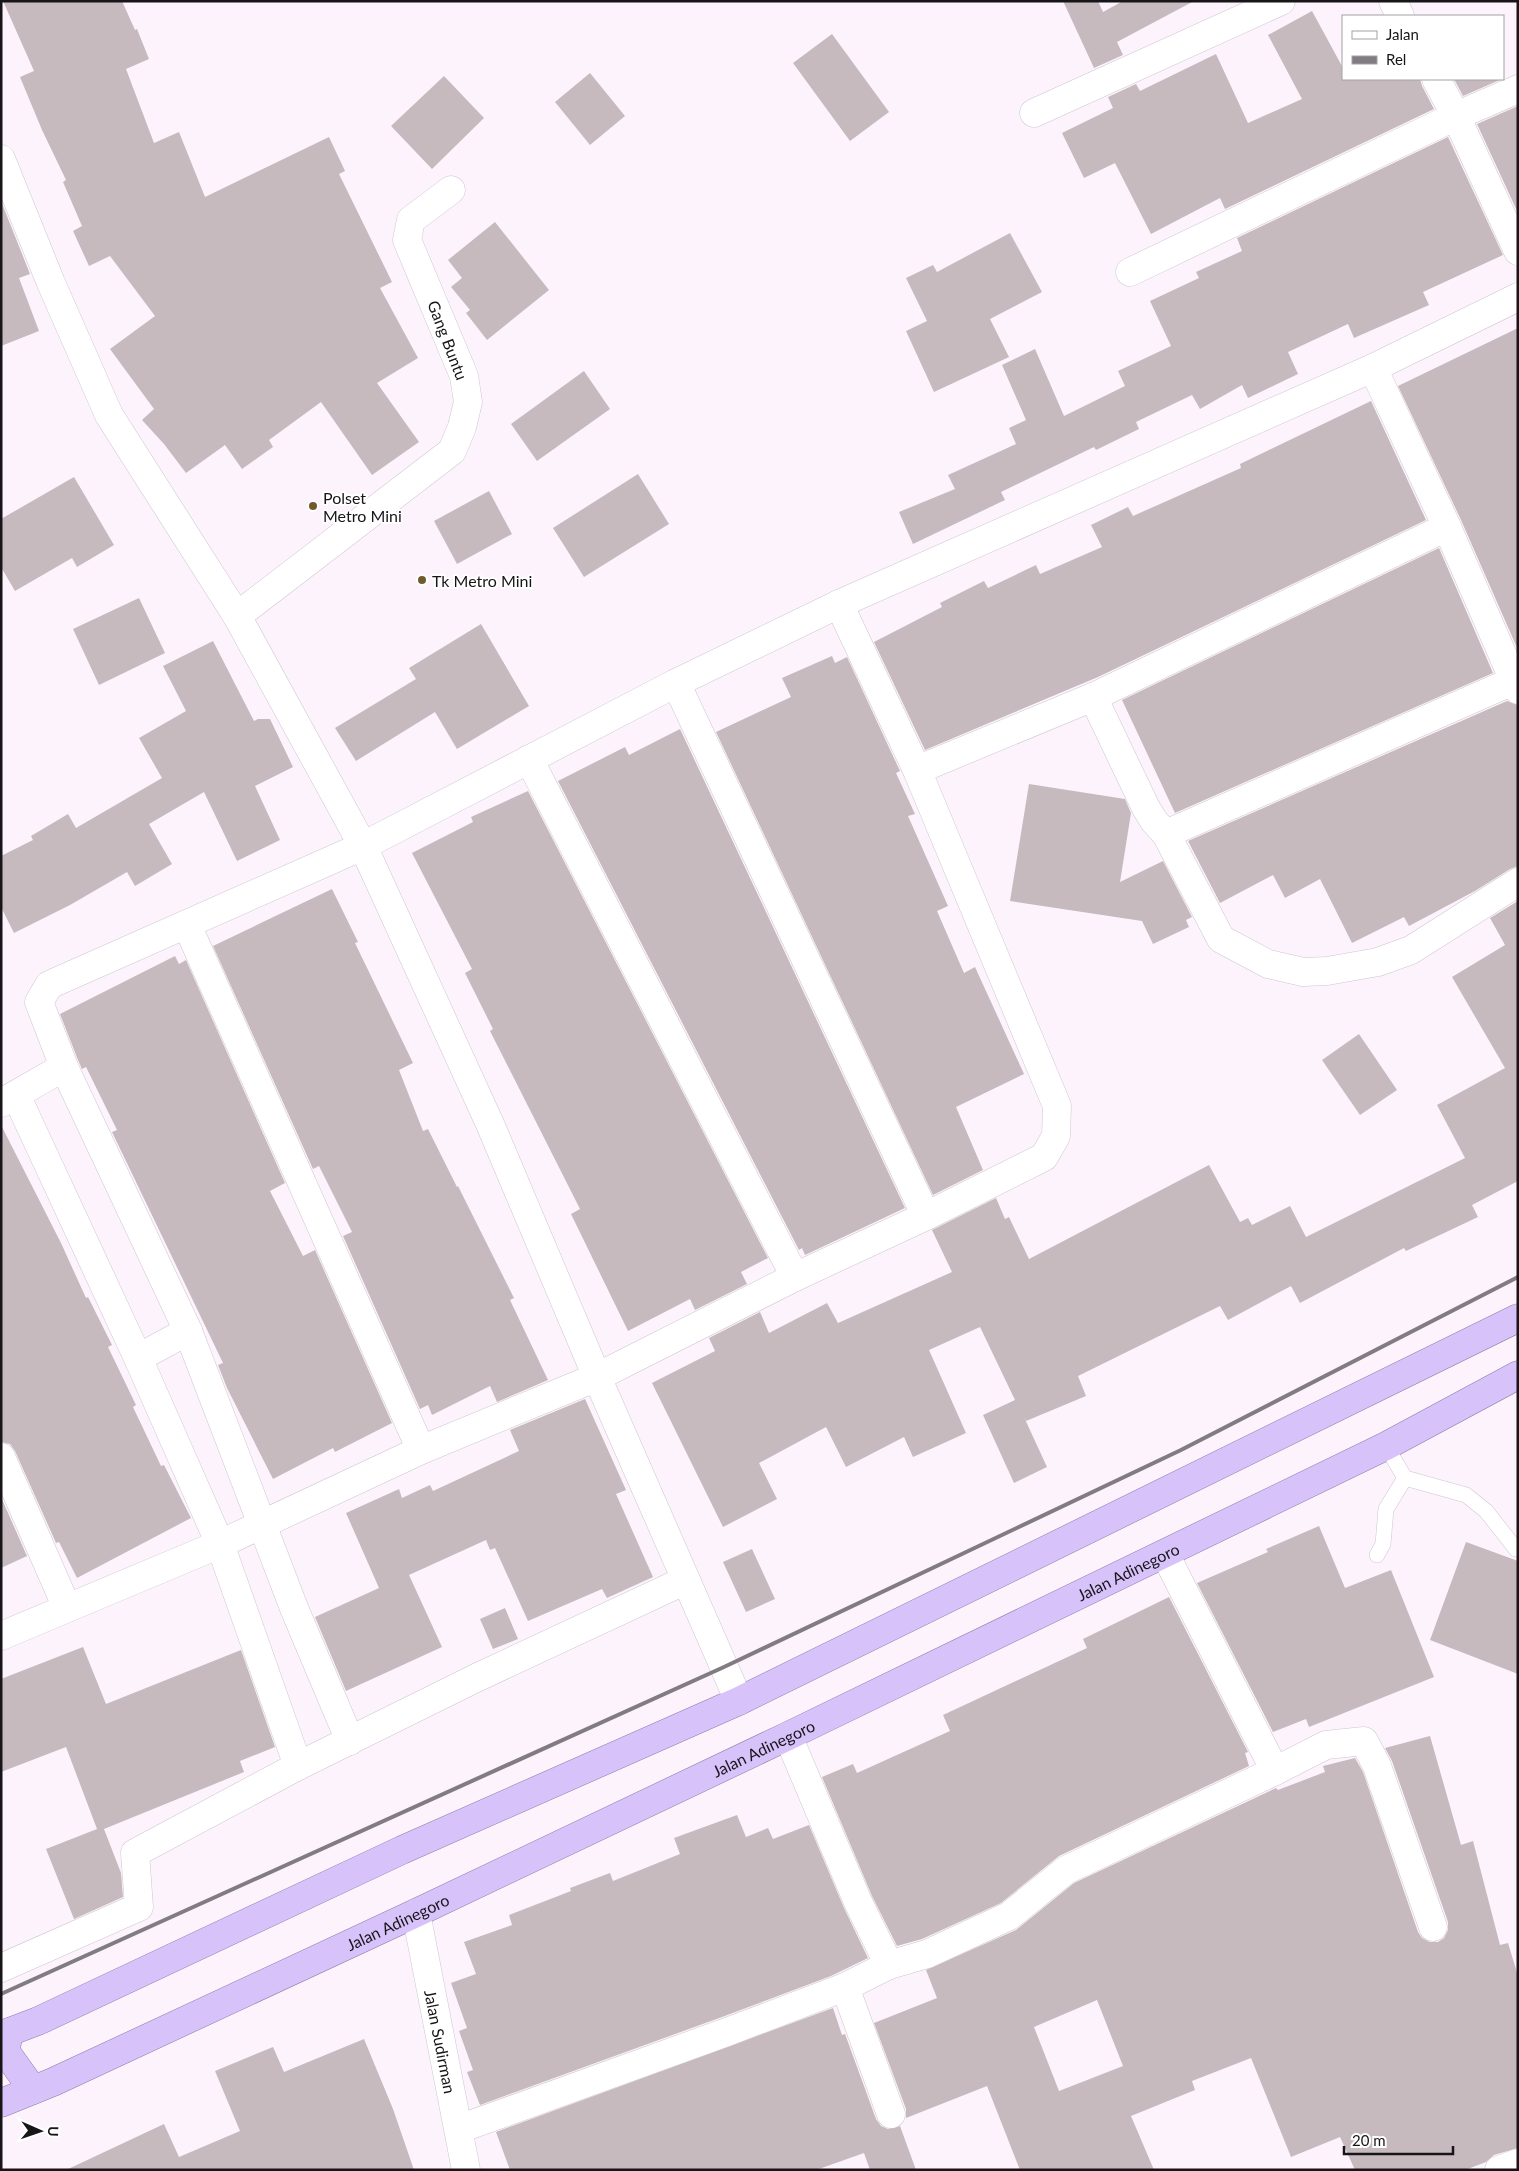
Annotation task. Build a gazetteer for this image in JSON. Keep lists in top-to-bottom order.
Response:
{
  "streets": {
    "highway": ["Jalan Adinegoro"],
    "street": ["Gang Buntu", "Jalan Sudirman"]
  },
  "crossings": [
    ["Jalan Adinegoro", "Jalan Sudirman"]
  ],
  "places": ["Polset Metro Mini", "Tk Metro Mini"],
  "legend": ["Jalan", "Rel"],
  "scale_bar": "20 m",
  "north": "right"
}
